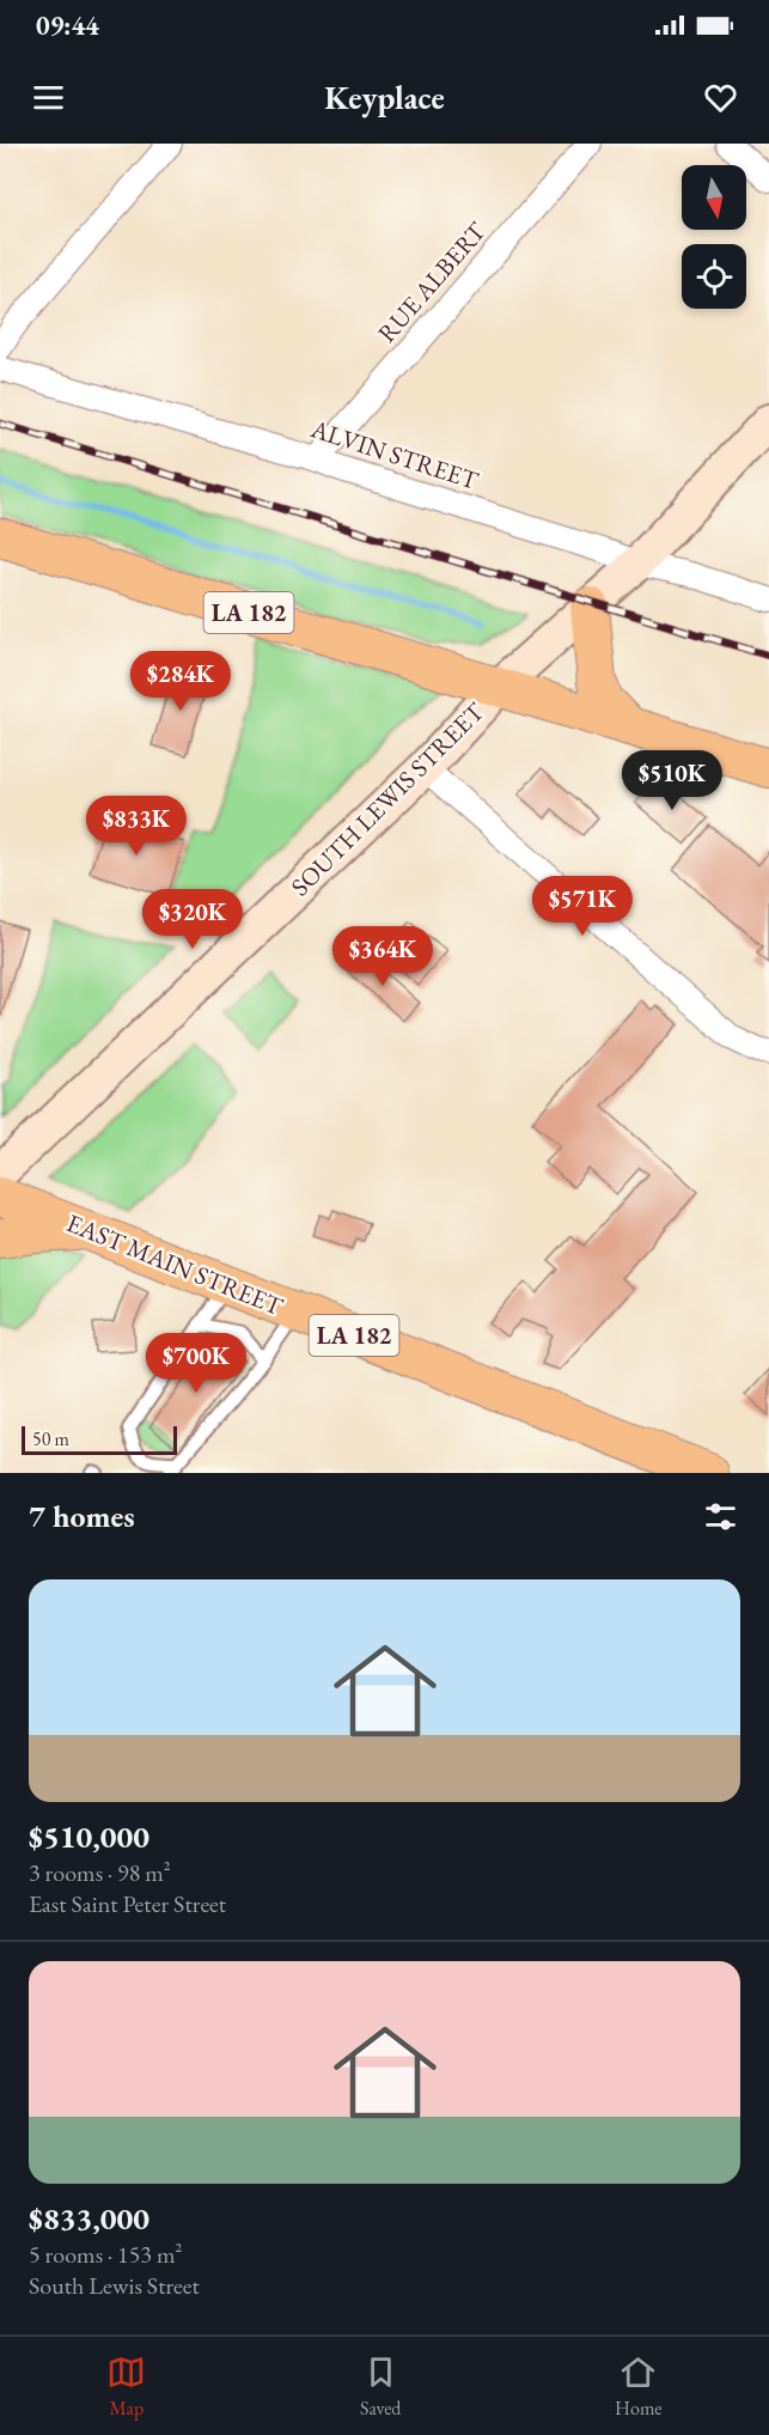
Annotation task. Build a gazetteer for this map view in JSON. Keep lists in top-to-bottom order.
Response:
{
  "streets": {
    "main road": ["LA 182", "SOUTH LEWIS STREET", "EAST MAIN STREET"],
    "street": ["RUE ALBERT", "ALVIN STREET"]
  },
  "crossings": [
    ["RUE ALBERT", "ALVIN STREET"],
    ["ALVIN STREET", "SOUTH LEWIS STREET"],
    ["LA 182", "SOUTH LEWIS STREET"]
  ],
  "scale_bar": "50 m",
  "north": "bottom",
  "page": {
    "status": "09:44",
    "header": "Keyplace",
    "price": [
      "$284K",
      "$510K",
      "$833K",
      "$571K",
      "$320K",
      "$364K",
      "$700K"
    ],
    "scale": "50 m",
    "heading": "7 homes",
    "list": [
      {
        "name": "$510,000",
        "note": "3 rooms · 98 m² · East Saint Peter Street"
      },
      {
        "name": "$833,000",
        "note": "5 rooms · 153 m² · South Lewis Street"
      }
    ],
    "tabs": ["Map", "Saved", "Home"]
  }
}
